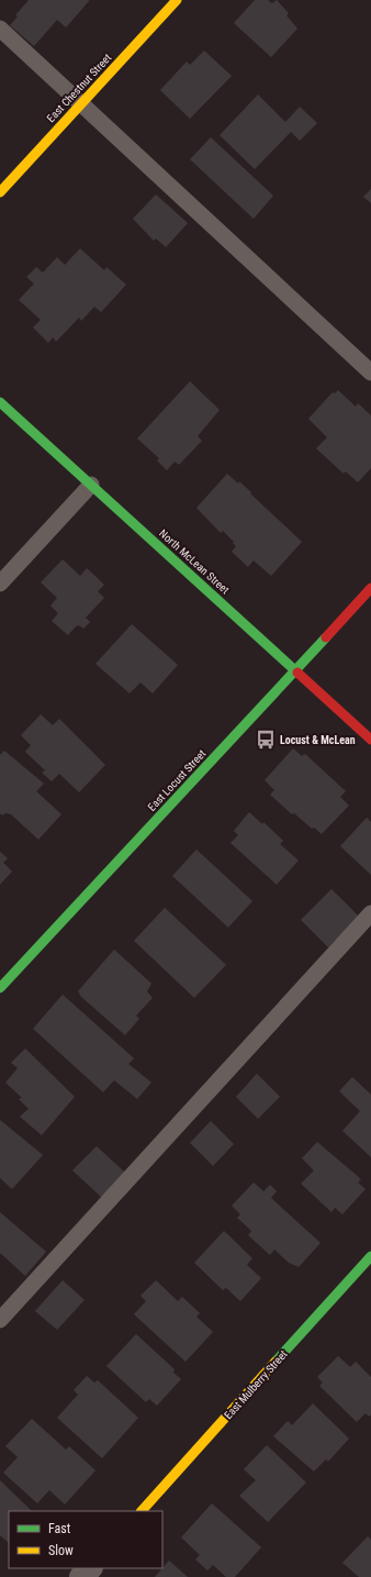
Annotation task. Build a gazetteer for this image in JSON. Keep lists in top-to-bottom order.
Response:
{
  "streets": {
    "street": [
      "East Chestnut Street",
      "North McLean Street",
      "East Locust Street",
      "East Mulberry Street"
    ]
  },
  "crossings": [
    ["North McLean Street", "East Locust Street"]
  ],
  "places": {
    "bus stop": ["Locust & McLean"]
  },
  "legend": ["Fast", "Slow"]
}
